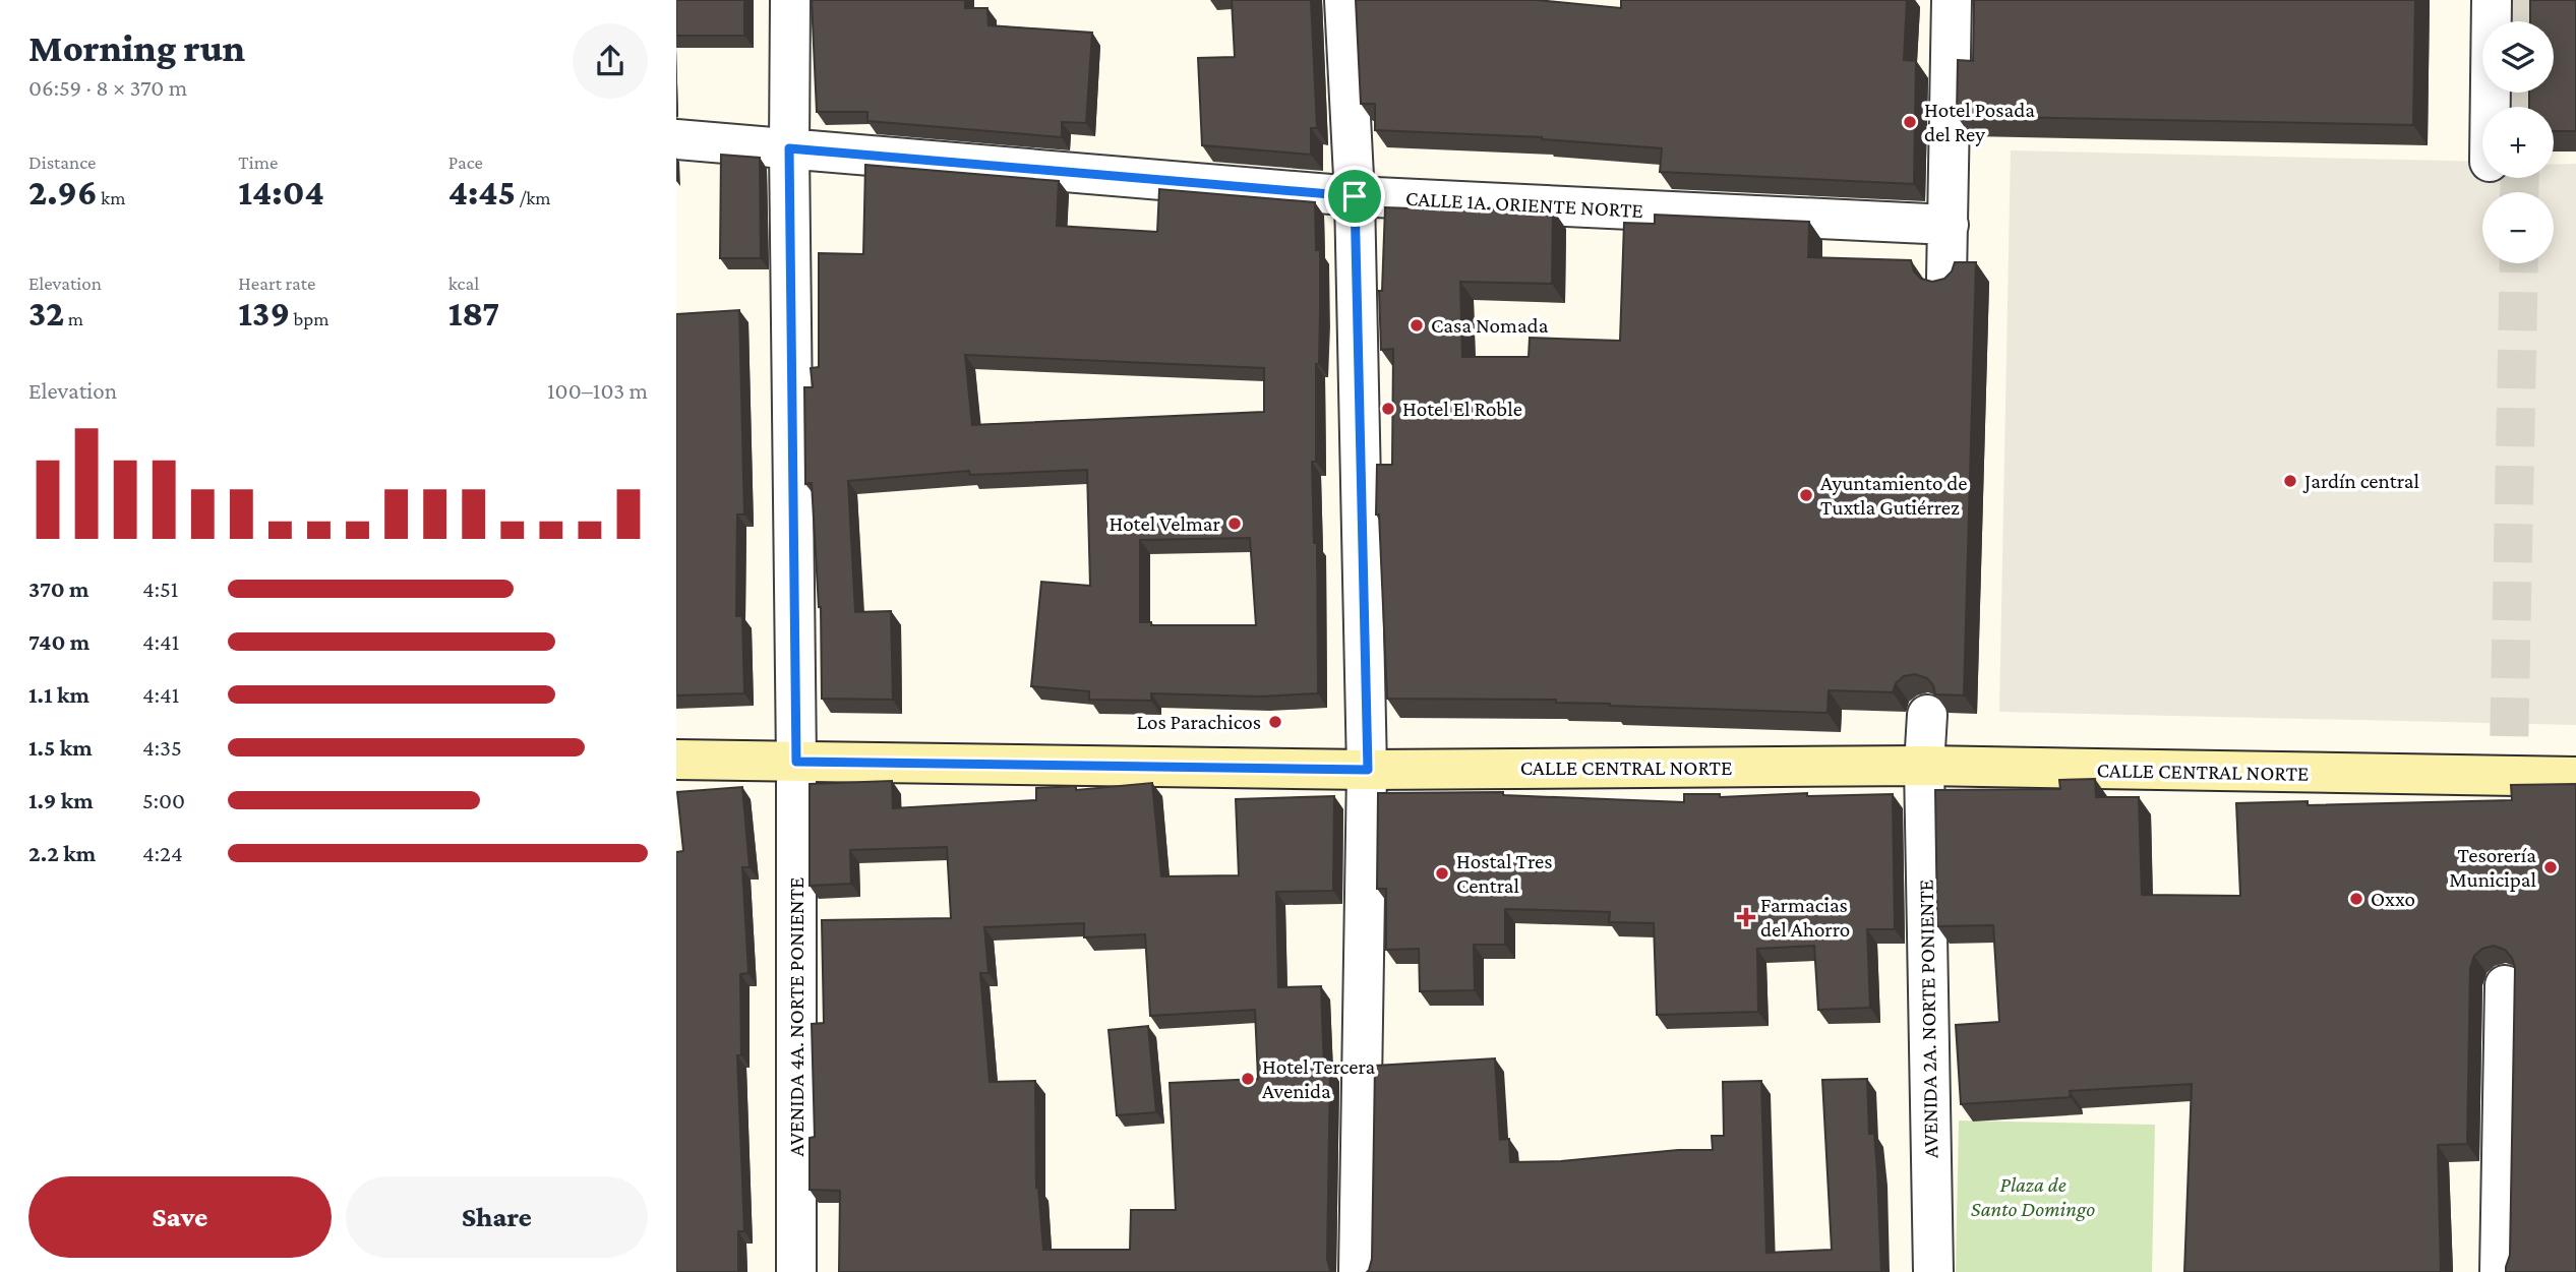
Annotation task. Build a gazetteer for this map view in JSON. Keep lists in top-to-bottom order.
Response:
{
  "streets": {
    "main road": ["CALLE CENTRAL NORTE"],
    "street": ["CALLE 1A. ORIENTE NORTE", "AVENIDA 4A. NORTE PONIENTE", "AVENIDA 2A. NORTE PONIENTE"]
  },
  "crossings": [
    ["CALLE 1A. ORIENTE NORTE", "AVENIDA 4A. NORTE PONIENTE"],
    ["CALLE CENTRAL NORTE", "AVENIDA 4A. NORTE PONIENTE"],
    ["CALLE CENTRAL NORTE", "AVENIDA 2A. NORTE PONIENTE"]
  ],
  "parks": ["Plaza de Santo Domingo"],
  "places": {
    "other": [
      "Hotel Posada del Rey",
      "Casa Nomada",
      "Hotel El Roble",
      "Jardín central",
      "Ayuntamiento de Tuxtla Gutiérrez",
      "Hotel Velmar",
      "Los Parachicos",
      "Tesorería Municipal",
      "Hostal Tres Central",
      "Oxxo",
      "Hotel Tercera Avenida"
    ],
    "health": ["Farmacias del Ahorro"]
  },
  "page": {
    "heading": ["Morning run", "06:59 · 8 × 370 m"],
    "map_buttons": ["+", "−"],
    "stats": [
      ["Distance", "2.96 km"],
      ["Time", "14:04"],
      ["Pace", "4:45 /km"],
      ["Elevation", "32 m"],
      ["Heart rate", "139 bpm"],
      ["kcal", "187"]
    ],
    "chart": ["Elevation", "100–103 m"],
    "list": [
      {
        "name": "370 m",
        "note": "4:51"
      },
      {
        "name": "740 m",
        "note": "4:41"
      },
      {
        "name": "1.1 km",
        "note": "4:41"
      },
      {
        "name": "1.5 km",
        "note": "4:35"
      },
      {
        "name": "1.9 km",
        "note": "5:00"
      },
      {
        "name": "2.2 km",
        "note": "4:24"
      }
    ],
    "buttons": ["Save", "Share"]
  }
}
